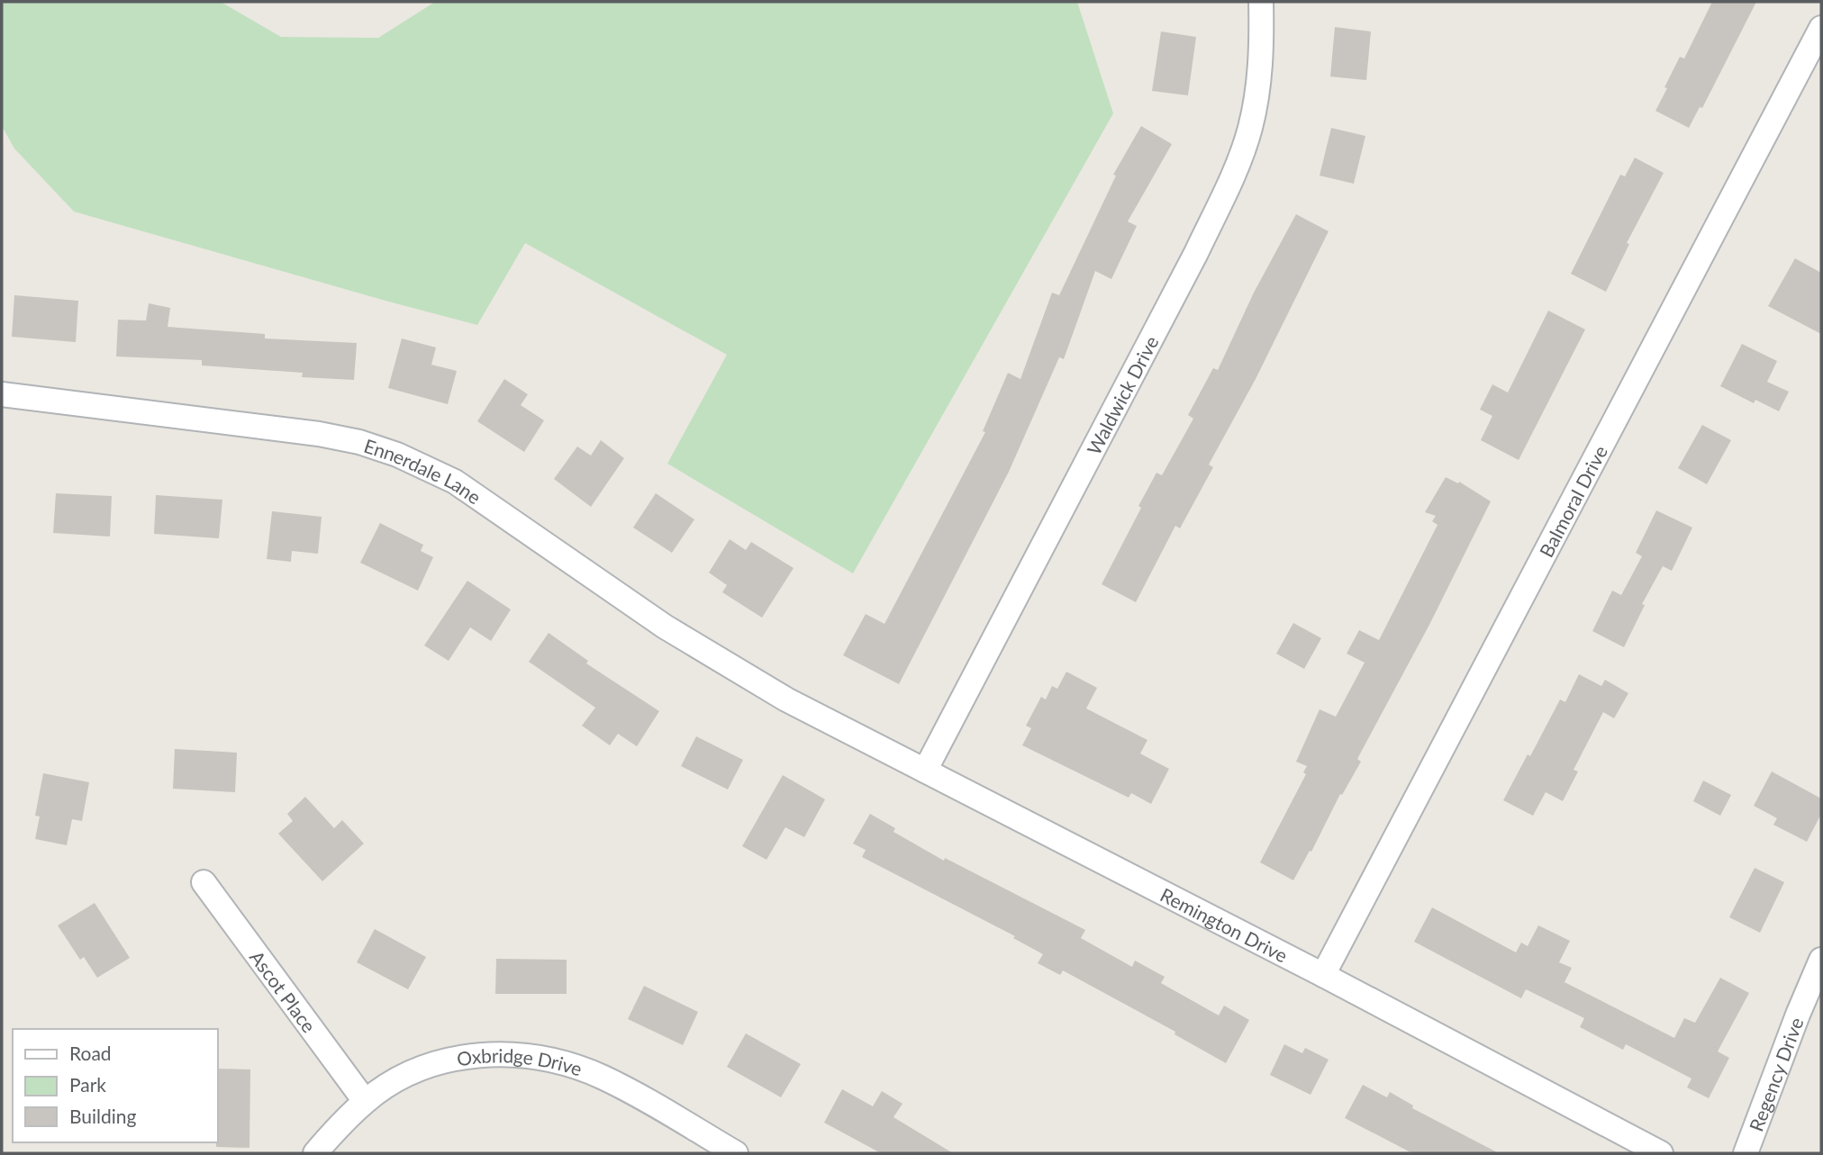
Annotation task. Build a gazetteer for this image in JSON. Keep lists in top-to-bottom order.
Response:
{
  "streets": {
    "street": [
      "Waldwick Drive",
      "Ennerdale Lane",
      "Balmoral Drive",
      "Remington Drive",
      "Ascot Place",
      "Oxbridge Drive",
      "Regency Drive"
    ]
  },
  "crossings": [
    ["Waldwick Drive", "Remington Drive"],
    ["Ennerdale Lane", "Remington Drive"],
    ["Balmoral Drive", "Remington Drive"],
    ["Ascot Place", "Oxbridge Drive"]
  ],
  "legend": ["Road", "Park", "Building"]
}
